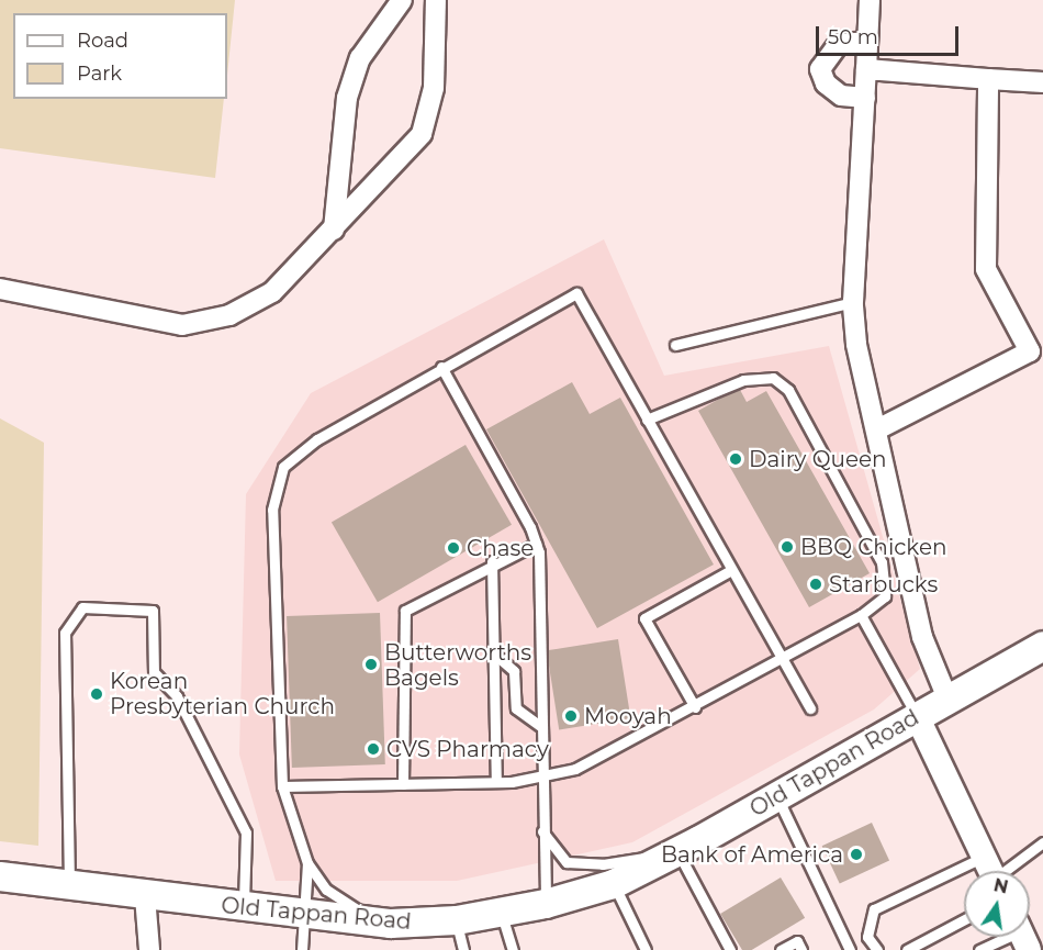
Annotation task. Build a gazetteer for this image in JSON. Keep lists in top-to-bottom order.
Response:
{
  "streets": {
    "main road": ["Old Tappan Road"]
  },
  "places": [
    "Dairy Queen",
    "BBQ Chicken",
    "Chase",
    "Starbucks",
    "Butterworths Bagels",
    "Korean Presbyterian Church",
    "Mooyah",
    "CVS Pharmacy",
    "Bank of America"
  ],
  "legend": ["Road", "Park"],
  "scale_bar": "50 m",
  "north": "top"
}
